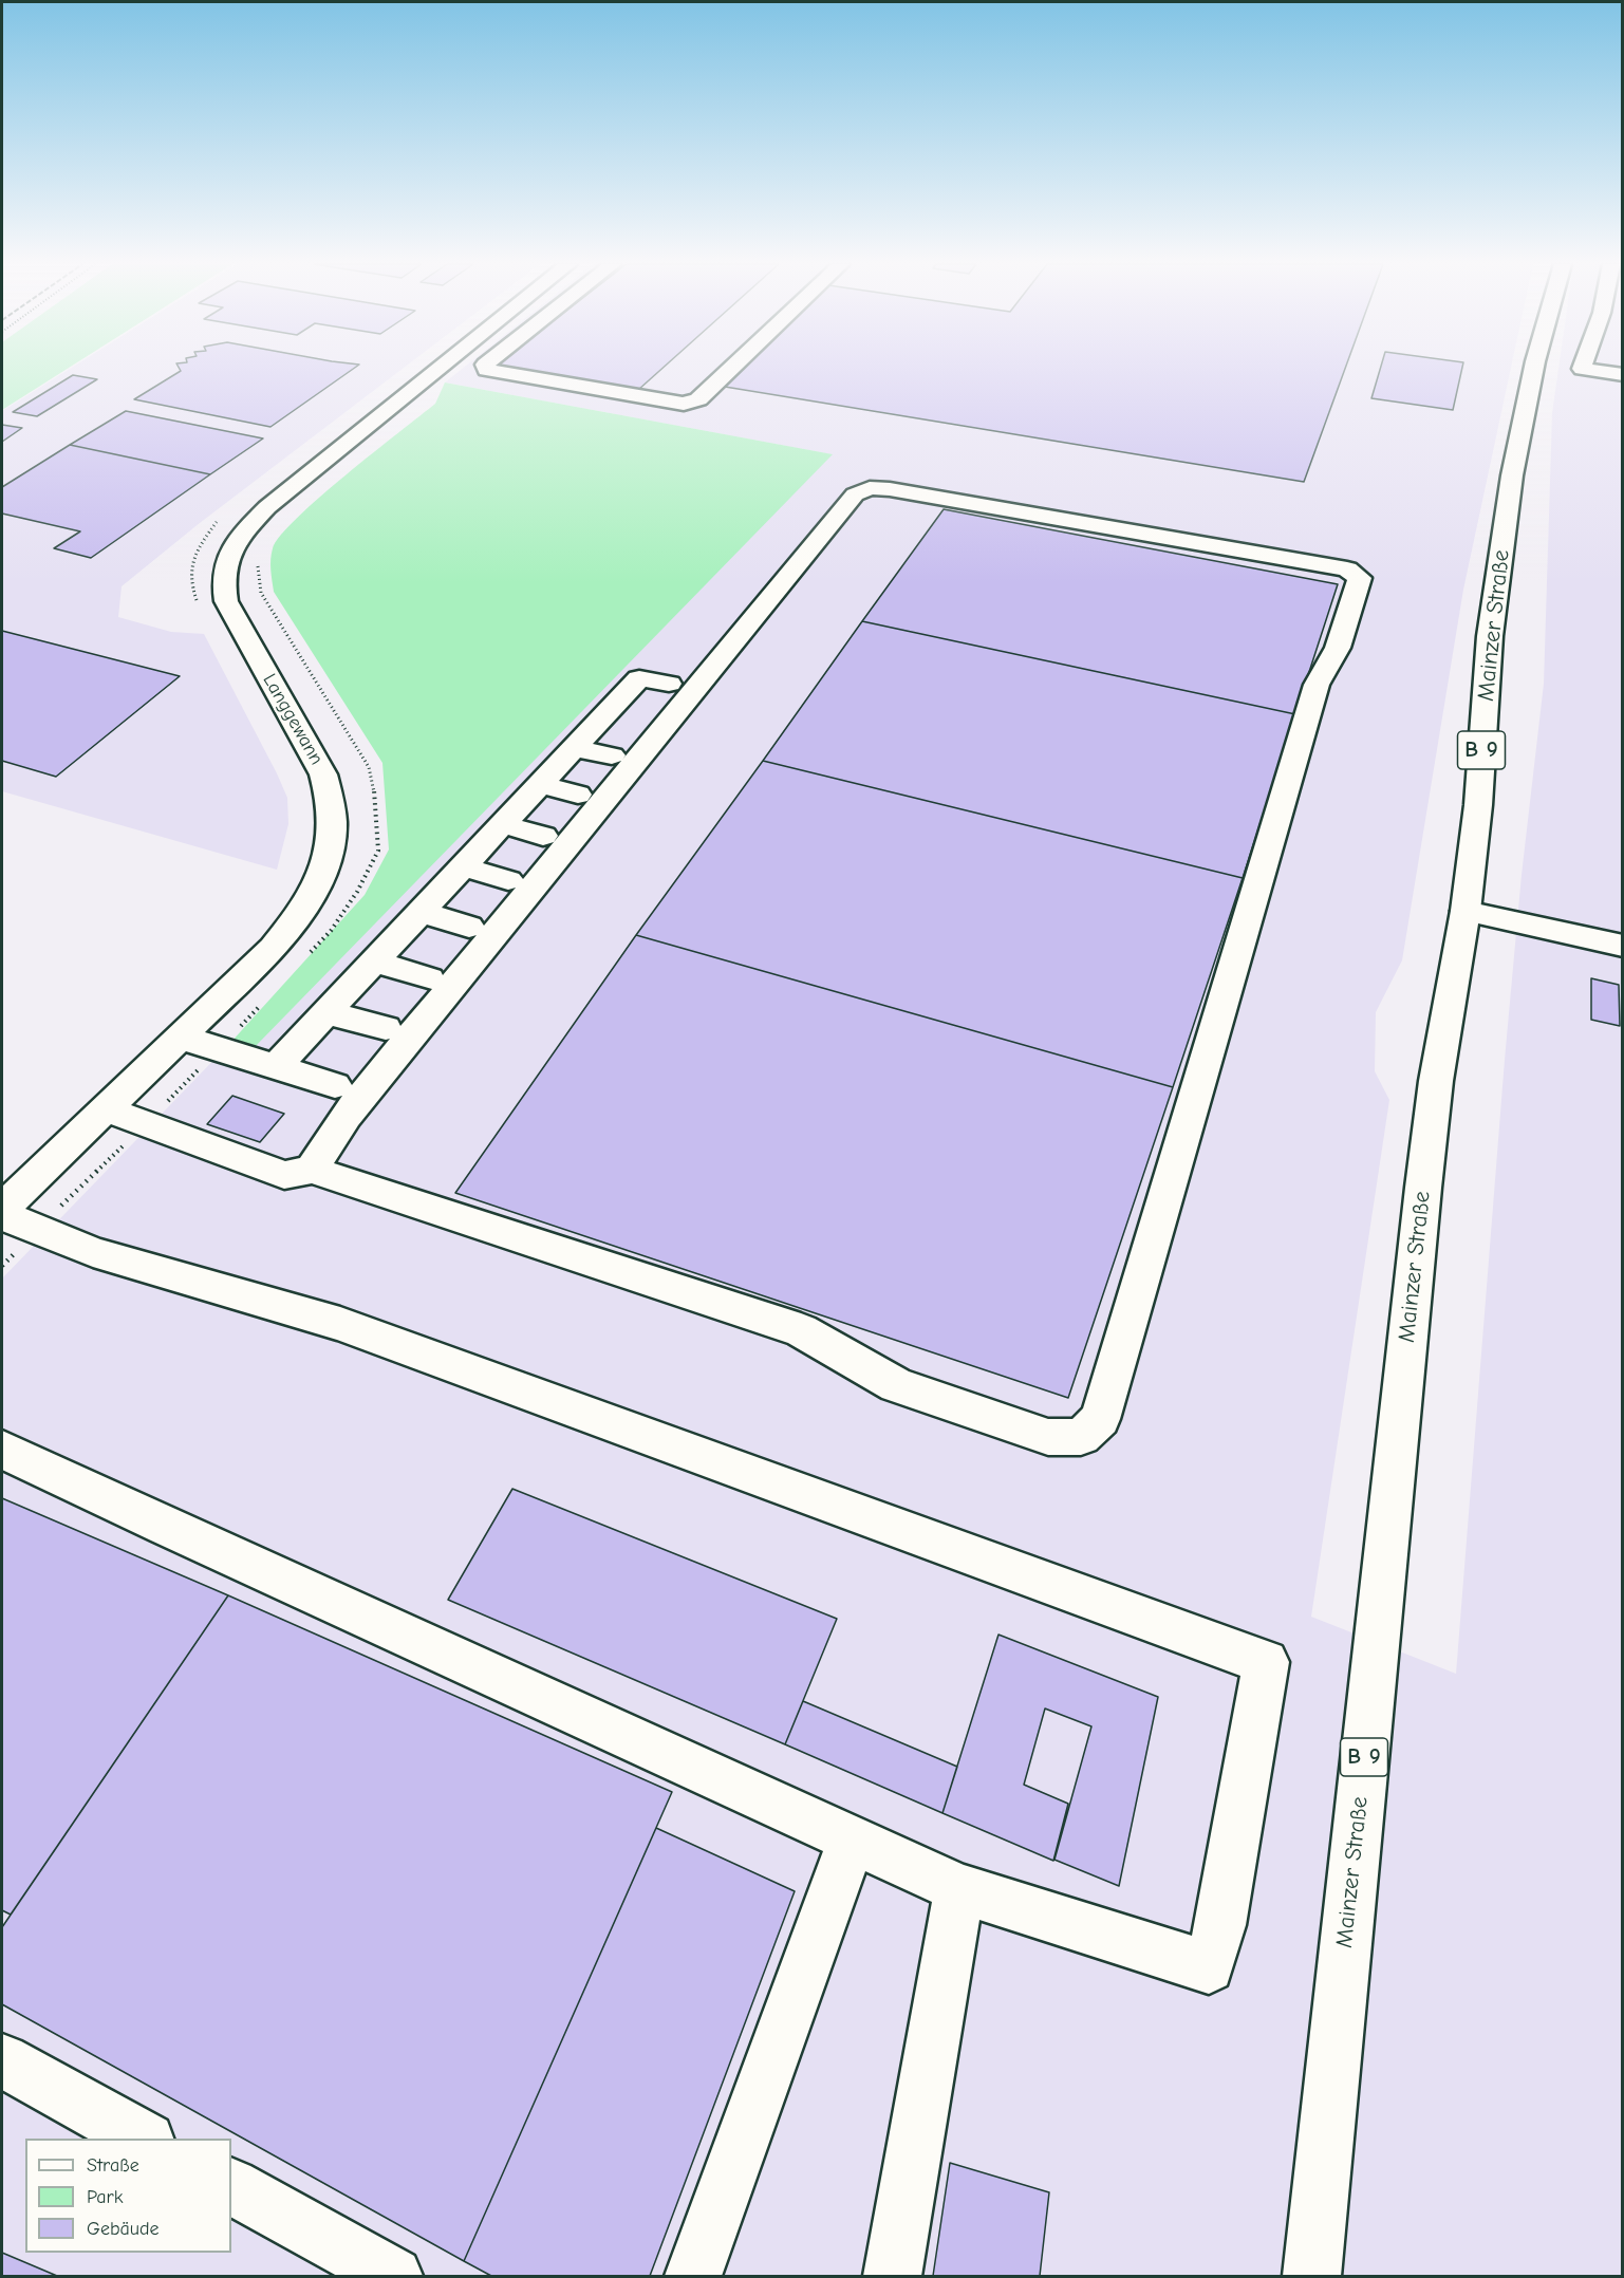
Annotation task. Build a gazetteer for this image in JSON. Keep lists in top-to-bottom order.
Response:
{
  "streets": {
    "main road": ["Mainzer Straße", "Langgewann", "B 9"]
  },
  "legend": ["Straße", "Park", "Gebäude"]
}
